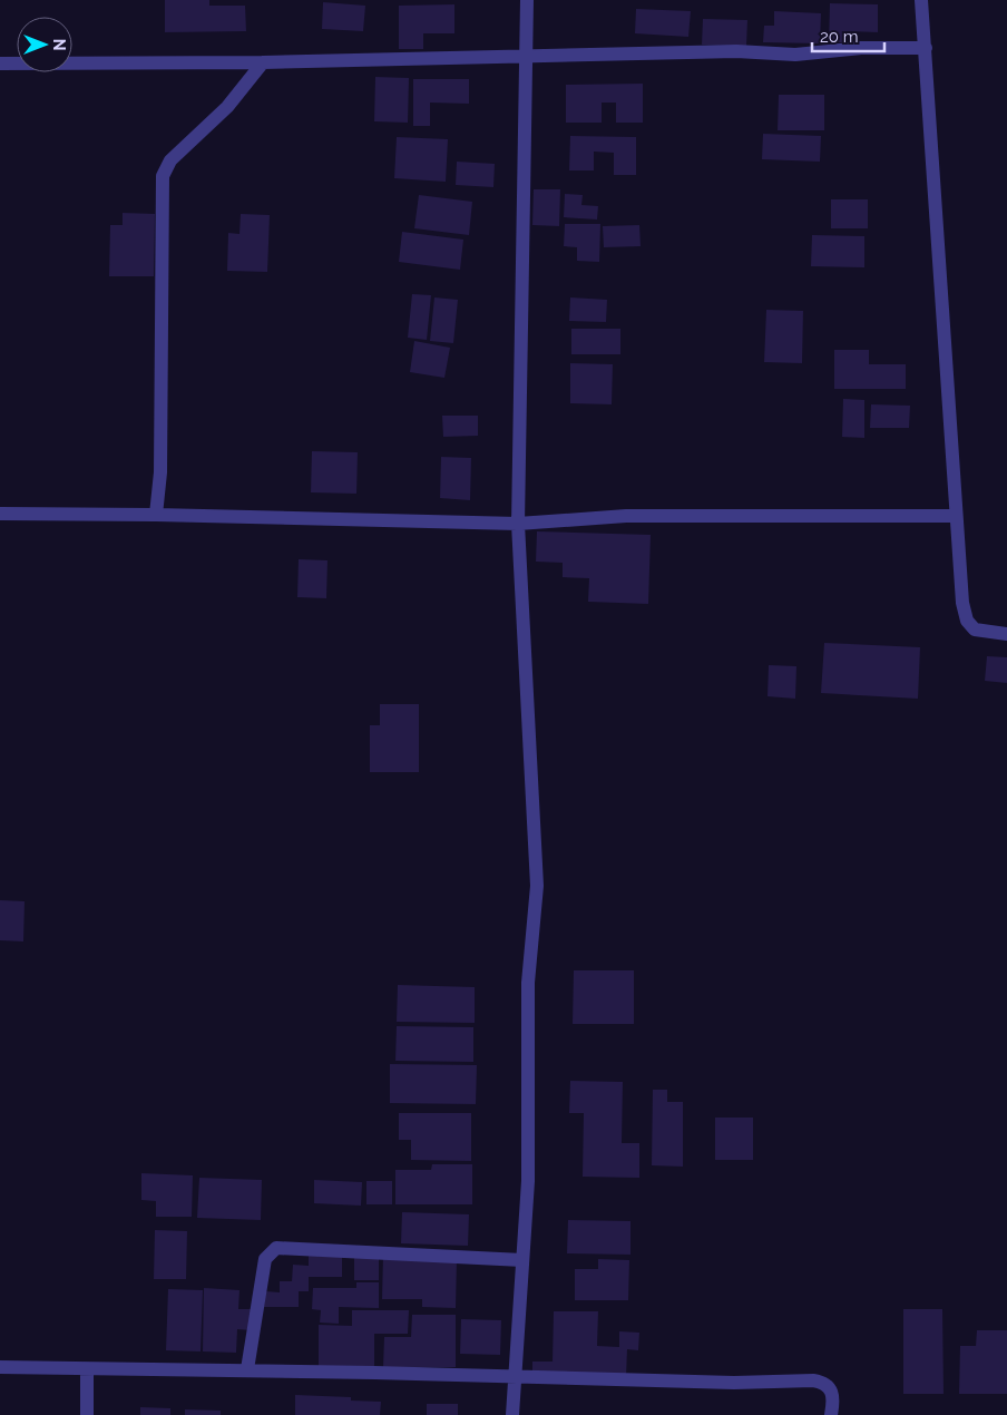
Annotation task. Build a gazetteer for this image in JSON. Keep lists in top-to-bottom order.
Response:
{
  "scale_bar": "20 m",
  "north": "right"
}
